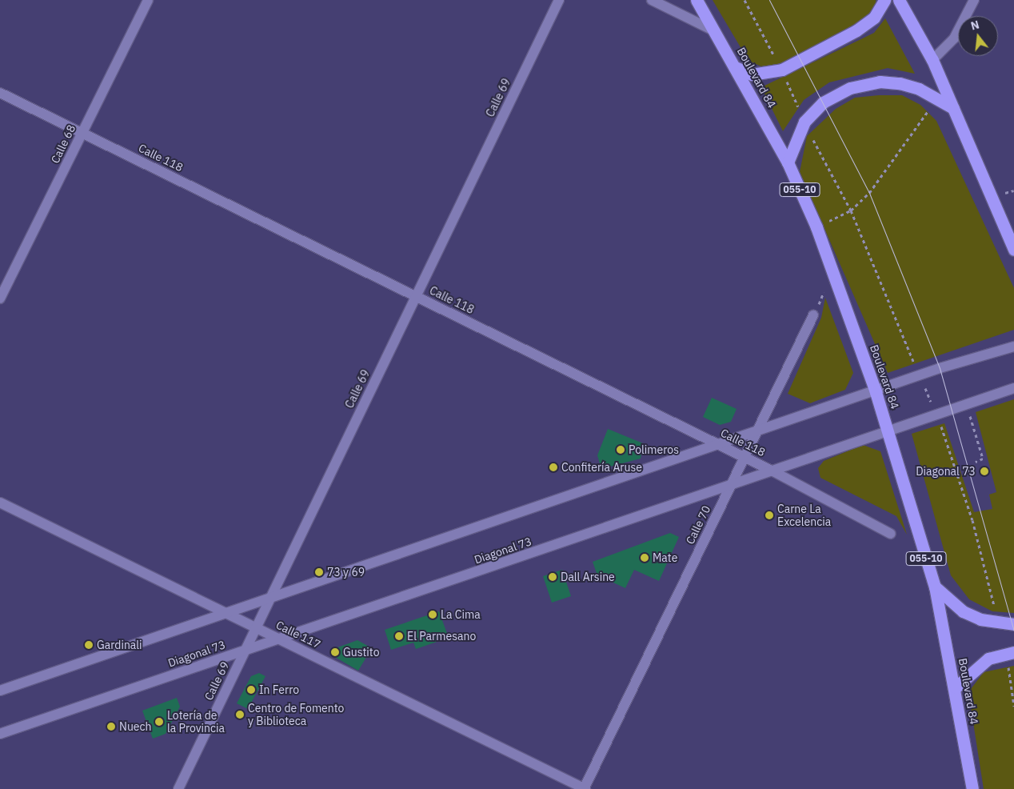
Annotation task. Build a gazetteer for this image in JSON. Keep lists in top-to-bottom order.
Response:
{
  "streets": {
    "highway": ["Boulevard 84", "055-10"],
    "street": [
      "Calle 69",
      "Calle 68",
      "Calle 118",
      "Calle 70",
      "Diagonal 73",
      "Calle 117"
    ]
  },
  "crossings": [
    ["Boulevard 84", "Diagonal 73"],
    ["Calle 69", "Calle 118"],
    ["Calle 69", "Diagonal 73"],
    ["Calle 69", "Calle 117"],
    ["Calle 68", "Calle 118"],
    ["Calle 118", "Calle 70"],
    ["Calle 118", "Diagonal 73"],
    ["Calle 70", "Diagonal 73"],
    ["Calle 70", "Calle 117"],
    ["Diagonal 73", "Calle 117"]
  ],
  "places": [
    "Polimeros",
    "Confitería Aruse",
    "Diagonal 73",
    "Carne La Excelencia",
    "Mate",
    "73 y 69",
    "Dall Arsine",
    "La Cima",
    "El Parmesano",
    "Gardinali",
    "Gustito",
    "In Ferro",
    "Centro de Fomento y Biblioteca",
    "Lotería de la Provincia",
    "Nuech"
  ],
  "north": "top"
}
